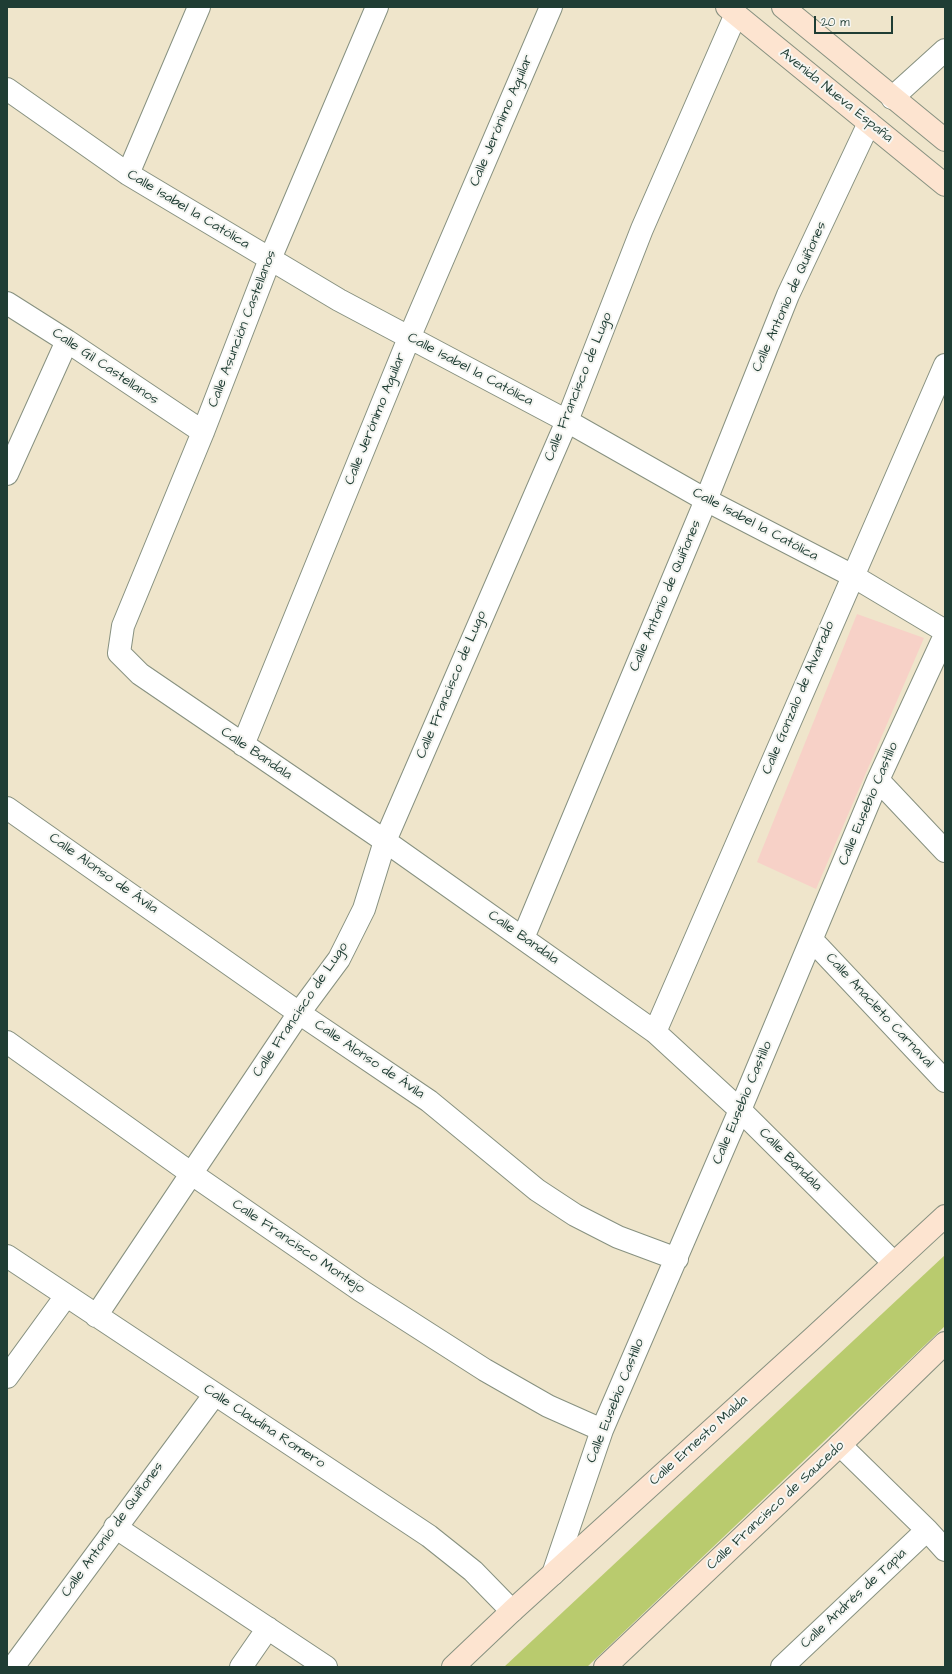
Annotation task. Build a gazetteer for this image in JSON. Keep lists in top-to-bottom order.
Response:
{
  "streets": {
    "main road": ["Avenida Nueva España", "Calle Ernesto Malda", "Calle Francisco de Saucedo"],
    "street": [
      "Calle Jerónimo Aguilar",
      "Calle Isabel la Católica",
      "Calle Antonio de Quiñones",
      "Calle Asunción Castellanos",
      "Calle Gil Castellanos",
      "Calle Francisco de Lugo",
      "Calle Gonzalo de Alvarado",
      "Calle Bandala",
      "Calle Eusebio Castillo",
      "Calle Alonso de Ávila",
      "Calle Anacleto Carnaval",
      "Calle Francisco Montejo",
      "Calle Claudina Romero",
      "Calle Andrés de Tapia"
    ]
  },
  "crossings": [
    ["Avenida Nueva España", "Calle Antonio de Quiñones"],
    ["Avenida Nueva España", "Calle Francisco de Lugo"],
    ["Calle Jerónimo Aguilar", "Calle Isabel la Católica"],
    ["Calle Jerónimo Aguilar", "Calle Bandala"],
    ["Calle Isabel la Católica", "Calle Antonio de Quiñones"],
    ["Calle Isabel la Católica", "Calle Asunción Castellanos"],
    ["Calle Isabel la Católica", "Calle Francisco de Lugo"],
    ["Calle Isabel la Católica", "Calle Gonzalo de Alvarado"],
    ["Calle Antonio de Quiñones", "Calle Bandala"],
    ["Calle Antonio de Quiñones", "Calle Claudina Romero"],
    ["Calle Asunción Castellanos", "Calle Gil Castellanos"],
    ["Calle Asunción Castellanos", "Calle Bandala"],
    ["Calle Francisco de Lugo", "Calle Bandala"],
    ["Calle Francisco de Lugo", "Calle Alonso de Ávila"],
    ["Calle Francisco de Lugo", "Calle Francisco Montejo"],
    ["Calle Francisco de Lugo", "Calle Claudina Romero"],
    ["Calle Gonzalo de Alvarado", "Calle Bandala"],
    ["Calle Bandala", "Calle Eusebio Castillo"],
    ["Calle Bandala", "Calle Ernesto Malda"],
    ["Calle Eusebio Castillo", "Calle Alonso de Ávila"],
    ["Calle Eusebio Castillo", "Calle Anacleto Carnaval"],
    ["Calle Eusebio Castillo", "Calle Francisco Montejo"],
    ["Calle Eusebio Castillo", "Calle Ernesto Malda"],
    ["Calle Claudina Romero", "Calle Ernesto Malda"]
  ],
  "scale_bar": "20 m"
}
